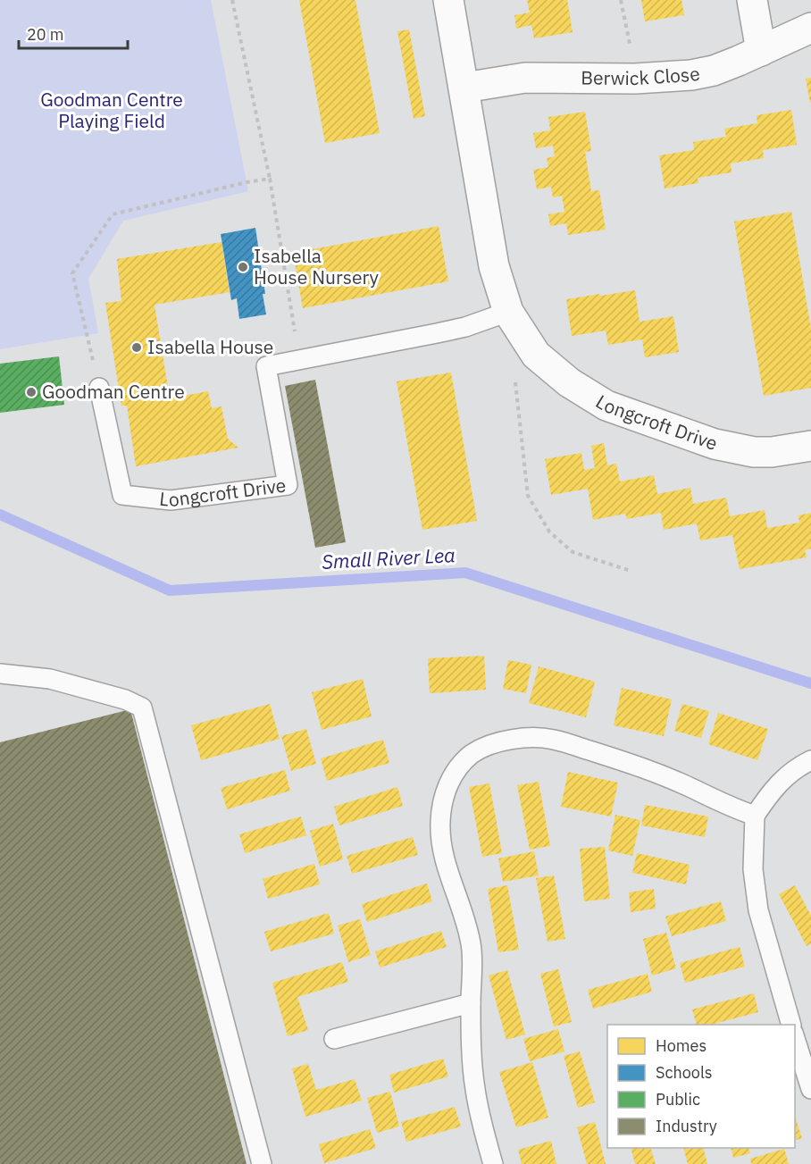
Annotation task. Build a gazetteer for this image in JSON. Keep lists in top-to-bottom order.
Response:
{
  "streets": {
    "street": ["Berwick Close", "Longcroft Drive"]
  },
  "crossings": [
    ["Berwick Close", "Longcroft Drive"]
  ],
  "water": ["Small River Lea"],
  "parks": ["Goodman Centre Playing Field"],
  "places": ["Isabella House Nursery", "Isabella House", "Goodman Centre"],
  "legend": [
    "Homes",
    "Schools",
    "Public",
    "Industry"
  ],
  "scale_bar": "20 m"
}
